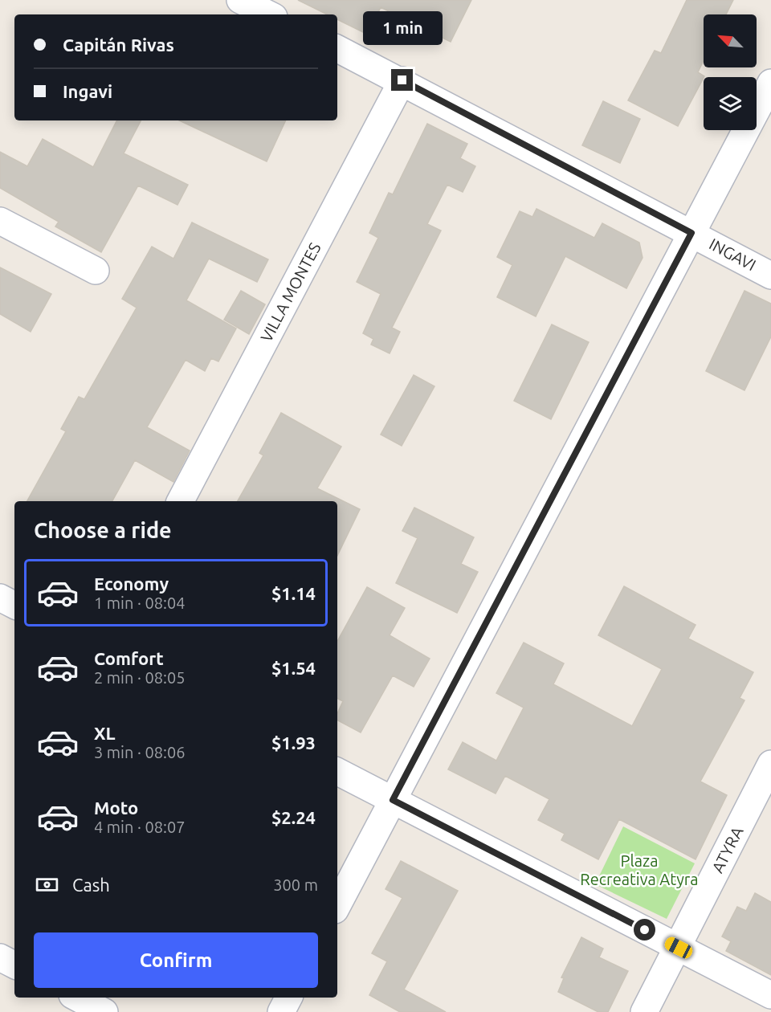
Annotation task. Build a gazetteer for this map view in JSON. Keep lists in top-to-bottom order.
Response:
{
  "streets": {
    "street": ["INGAVI", "VILLA MONTES", "ATYRA"]
  },
  "crossings": [
    ["INGAVI", "VILLA MONTES"]
  ],
  "parks": ["Plaza Recreativa Atyra"],
  "north": "top left",
  "page": {
    "bubble": "1 min",
    "banner": ["Capitán Rivas", "Ingavi"],
    "heading": "Choose a ride",
    "list": [
      {
        "name": "Economy",
        "note": "1 min · 08:04",
        "value": "$1.14"
      },
      {
        "name": "Comfort",
        "note": "2 min · 08:05",
        "value": "$1.54"
      },
      {
        "name": "XL",
        "note": "3 min · 08:06",
        "value": "$1.93"
      },
      {
        "name": "Moto",
        "note": "4 min · 08:07",
        "value": "$2.24"
      }
    ],
    "pay": ["Cash", "300 m"],
    "buttons": "Confirm"
  }
}
